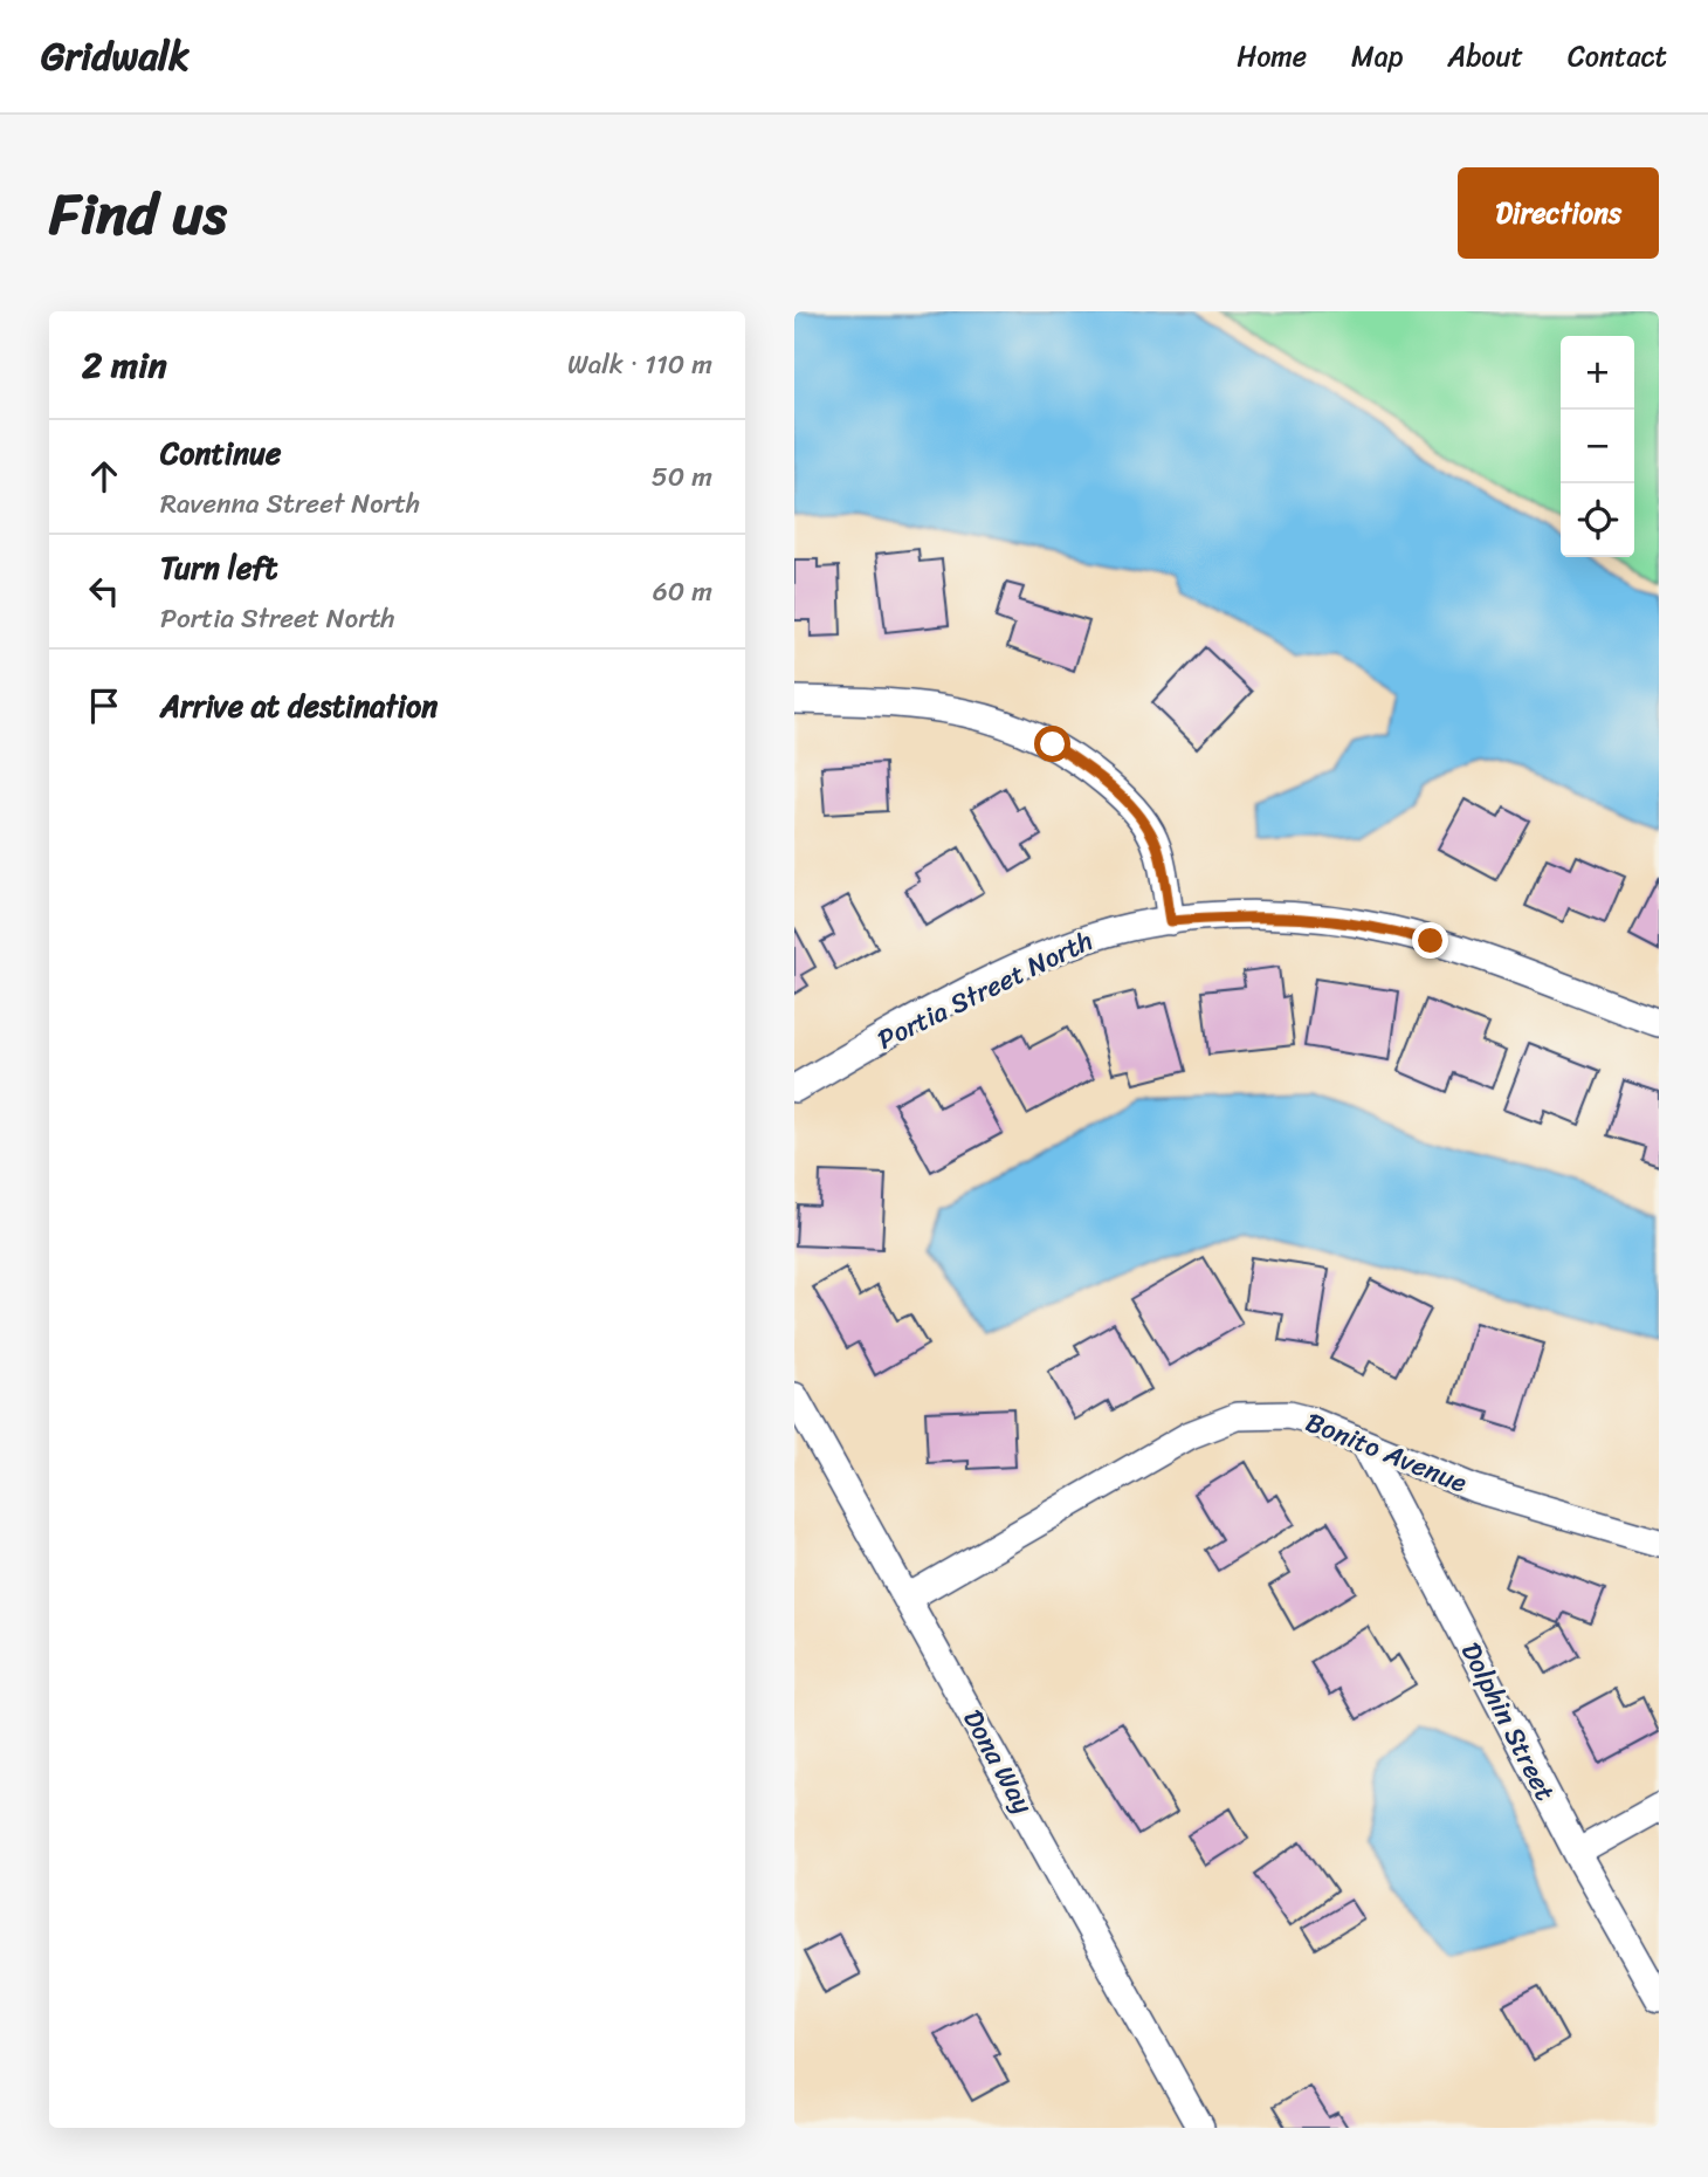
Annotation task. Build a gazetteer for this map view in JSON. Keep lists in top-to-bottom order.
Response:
{
  "streets": {
    "street": [
      "Portia Street North",
      "Bonito Avenue",
      "Dolphin Street",
      "Dona Way"
    ]
  },
  "crossings": [
    ["Bonito Avenue", "Dolphin Street"],
    ["Bonito Avenue", "Dona Way"]
  ],
  "page": {
    "header": "Gridwalk",
    "nav": [
      "Home",
      "Map",
      "About",
      "Contact"
    ],
    "title": "Find us",
    "buttons": "Directions",
    "heading": ["2 min", "Walk · 110 m"],
    "map_buttons": ["+", "−"],
    "list": [
      ["Continue", "Ravenna Street North", "50 m"],
      ["Turn left", "Portia Street North", "60 m"],
      "Arrive at destination"
    ]
  }
}
